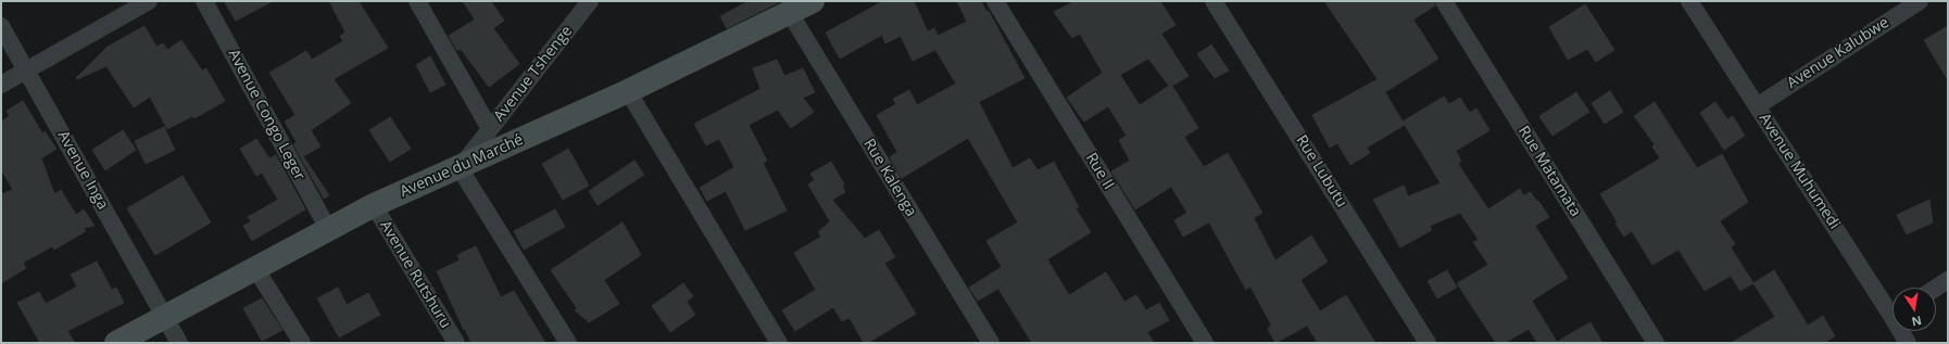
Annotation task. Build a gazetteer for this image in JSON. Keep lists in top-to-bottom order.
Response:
{
  "streets": {
    "street": [
      "Avenue Kalubwe",
      "Avenue Tshenge",
      "Avenue Congo Leger",
      "Avenue du Marché",
      "Avenue Inga",
      "Rue II",
      "Rue Lubutu",
      "Rue Matamata",
      "Avenue Muhumedi",
      "Rue Kalenga",
      "Avenue Rutshuru"
    ]
  },
  "crossings": [
    ["Avenue Kalubwe", "Avenue Muhumedi"],
    ["Avenue Tshenge", "Avenue du Marché"],
    ["Avenue Congo Leger", "Avenue du Marché"],
    ["Avenue du Marché", "Avenue Inga"],
    ["Avenue du Marché", "Rue Kalenga"],
    ["Avenue du Marché", "Avenue Rutshuru"]
  ],
  "north": "bottom"
}
